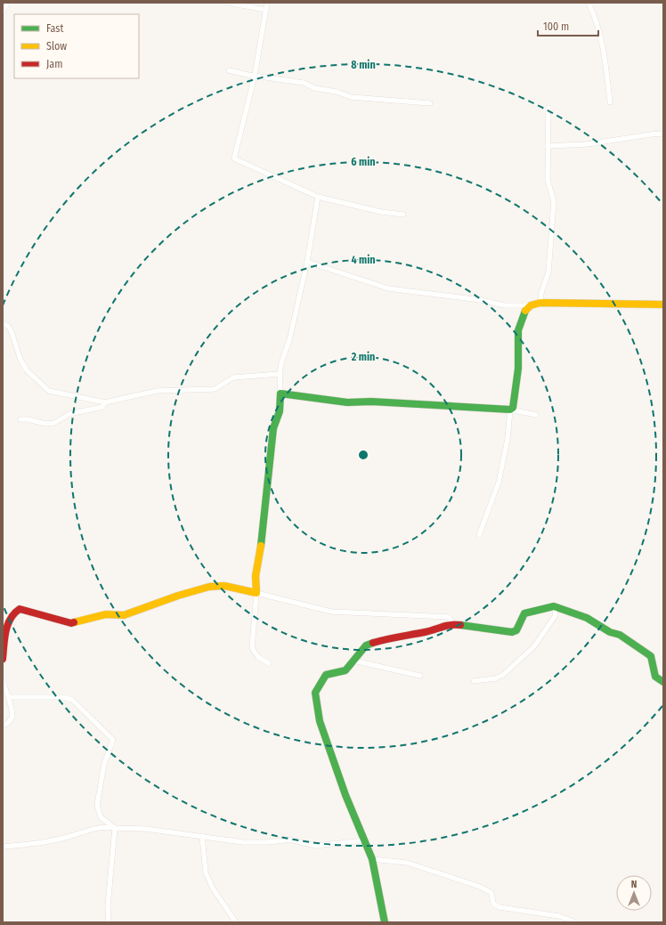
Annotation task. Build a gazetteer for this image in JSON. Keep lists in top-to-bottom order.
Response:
{
  "legend": ["Fast", "Slow", "Jam"],
  "scale_bar": "100 m",
  "north": "top",
  "rings": [
    "8 min",
    "6 min",
    "4 min",
    "2 min"
  ]
}
